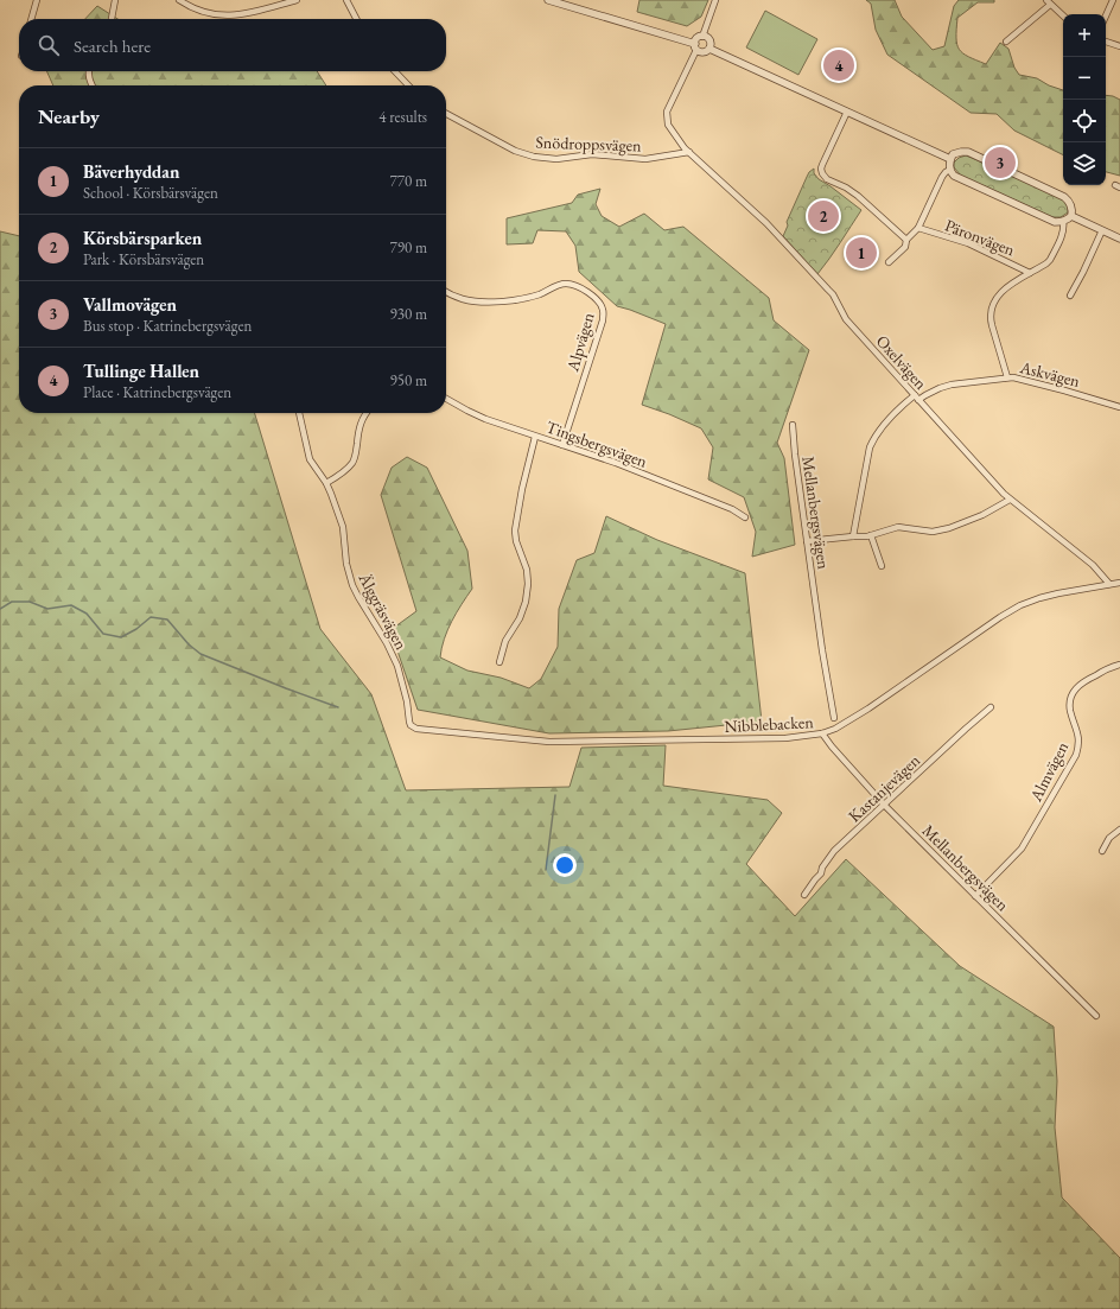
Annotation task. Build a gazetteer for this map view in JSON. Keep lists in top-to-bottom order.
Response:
{
  "streets": {
    "street": [
      "Snödroppsvägen",
      "Päronvägen",
      "Alpvägen",
      "Oxelvägen",
      "Askvägen",
      "Tingsbergsvägen",
      "Mellanbergsvägen",
      "Älggräsvägen",
      "Nibblebacken",
      "Almvägen",
      "Kastanjevägen"
    ]
  },
  "crossings": [
    ["Snödroppsvägen", "Oxelvägen"],
    ["Alpvägen", "Tingsbergsvägen"],
    ["Oxelvägen", "Askvägen"],
    ["Oxelvägen", "Nibblebacken"],
    ["Mellanbergsvägen", "Nibblebacken"],
    ["Mellanbergsvägen", "Almvägen"],
    ["Mellanbergsvägen", "Kastanjevägen"],
    ["Älggräsvägen", "Nibblebacken"]
  ],
  "page": {
    "map_buttons": ["+", "−"],
    "search": "Search here",
    "pins": [
      "4",
      "3",
      "2",
      "1"
    ],
    "heading": ["Nearby", "4 results"],
    "list": [
      {
        "mark": "1",
        "name": "Bäverhyddan",
        "note": "School · Körsbärsvägen",
        "value": "770 m"
      },
      {
        "mark": "2",
        "name": "Körsbärsparken",
        "note": "Park · Körsbärsvägen",
        "value": "790 m"
      },
      {
        "mark": "3",
        "name": "Vallmovägen",
        "note": "Bus stop · Katrinebergsvägen",
        "value": "930 m"
      },
      {
        "mark": "4",
        "name": "Tullinge Hallen",
        "note": "Place · Katrinebergsvägen",
        "value": "950 m"
      }
    ]
  }
}
